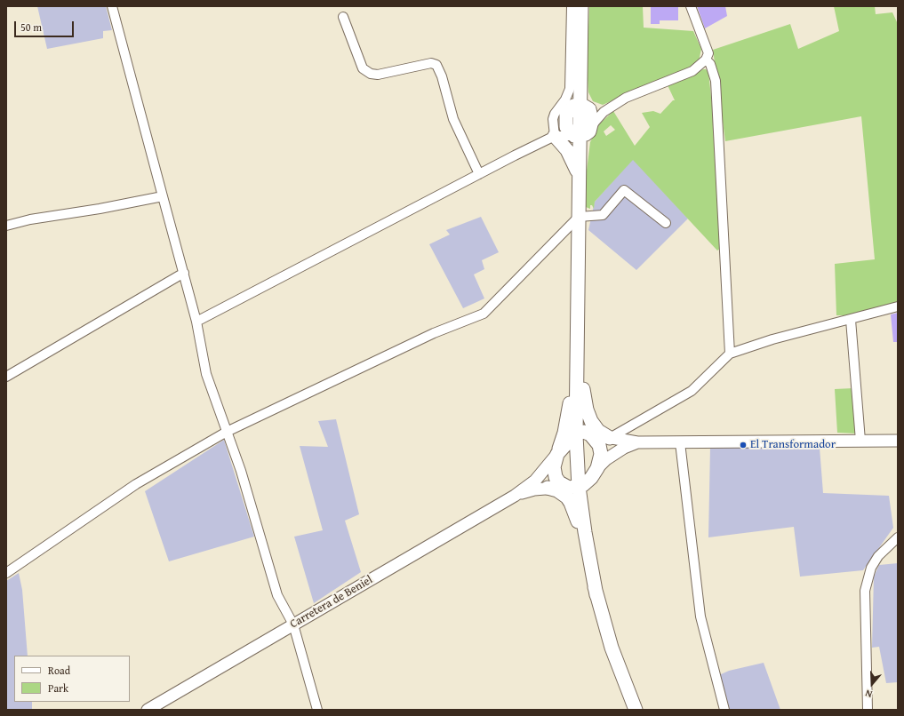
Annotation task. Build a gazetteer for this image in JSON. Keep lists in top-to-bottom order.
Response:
{
  "streets": {
    "main road": ["Carretera de Beniel"]
  },
  "places": ["El Transformador"],
  "legend": ["Road", "Park"],
  "scale_bar": "50 m",
  "north": "bottom"
}
